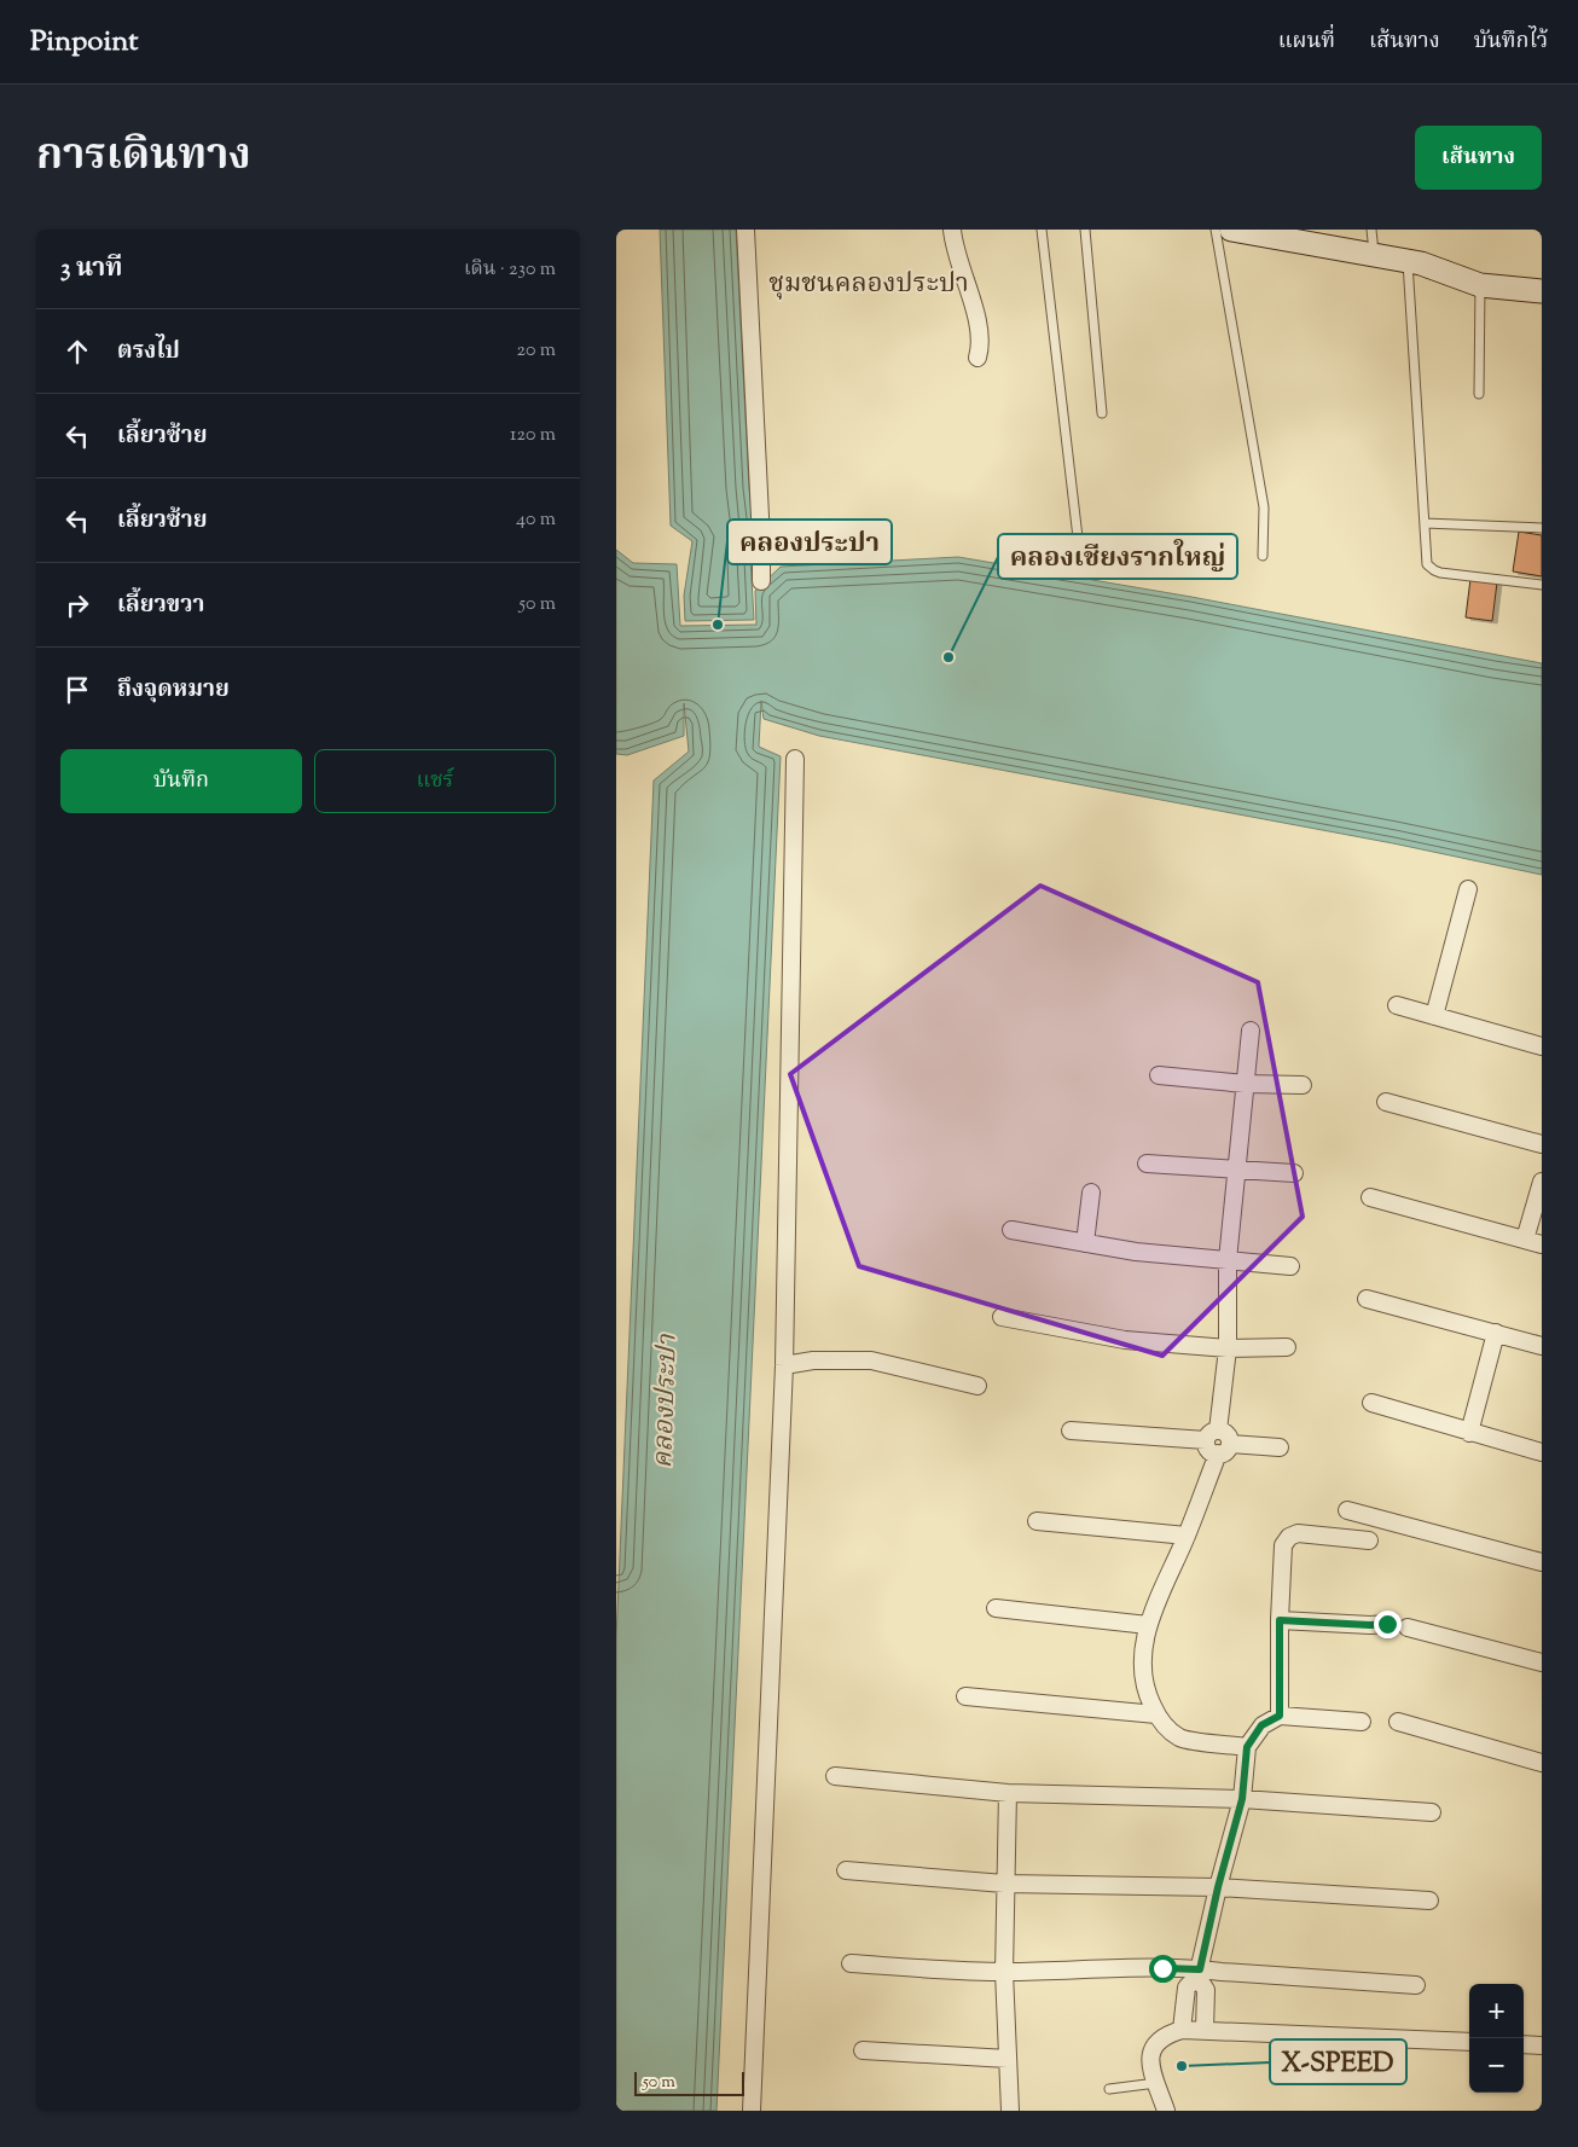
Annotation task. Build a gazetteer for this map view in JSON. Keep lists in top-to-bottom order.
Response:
{
  "districts": ["ชุมชนคลองประปา"],
  "water": ["คลองประปา"],
  "places": ["คลองประปา", "คลองเชียงรากใหญ่", "X-SPEED"],
  "scale_bar": "50 m",
  "page": {
    "header": "Pinpoint",
    "nav": ["แผนที่", "เส้นทาง", "บันทึกไว้"],
    "title": "การเดินทาง",
    "buttons": [
      "เส้นทาง",
      ["บันทึก", "แชร์"]
    ],
    "heading": ["3 นาที", "เดิน · 230 m"],
    "list": [
      ["ตรงไป", "20 m"],
      ["เลี้ยวซ้าย", "120 m"],
      ["เลี้ยวซ้าย", "40 m"],
      ["เลี้ยวขวา", "50 m"],
      "ถึงจุดหมาย"
    ],
    "map_buttons": ["+", "−"],
    "scale": "50 m"
  }
}
